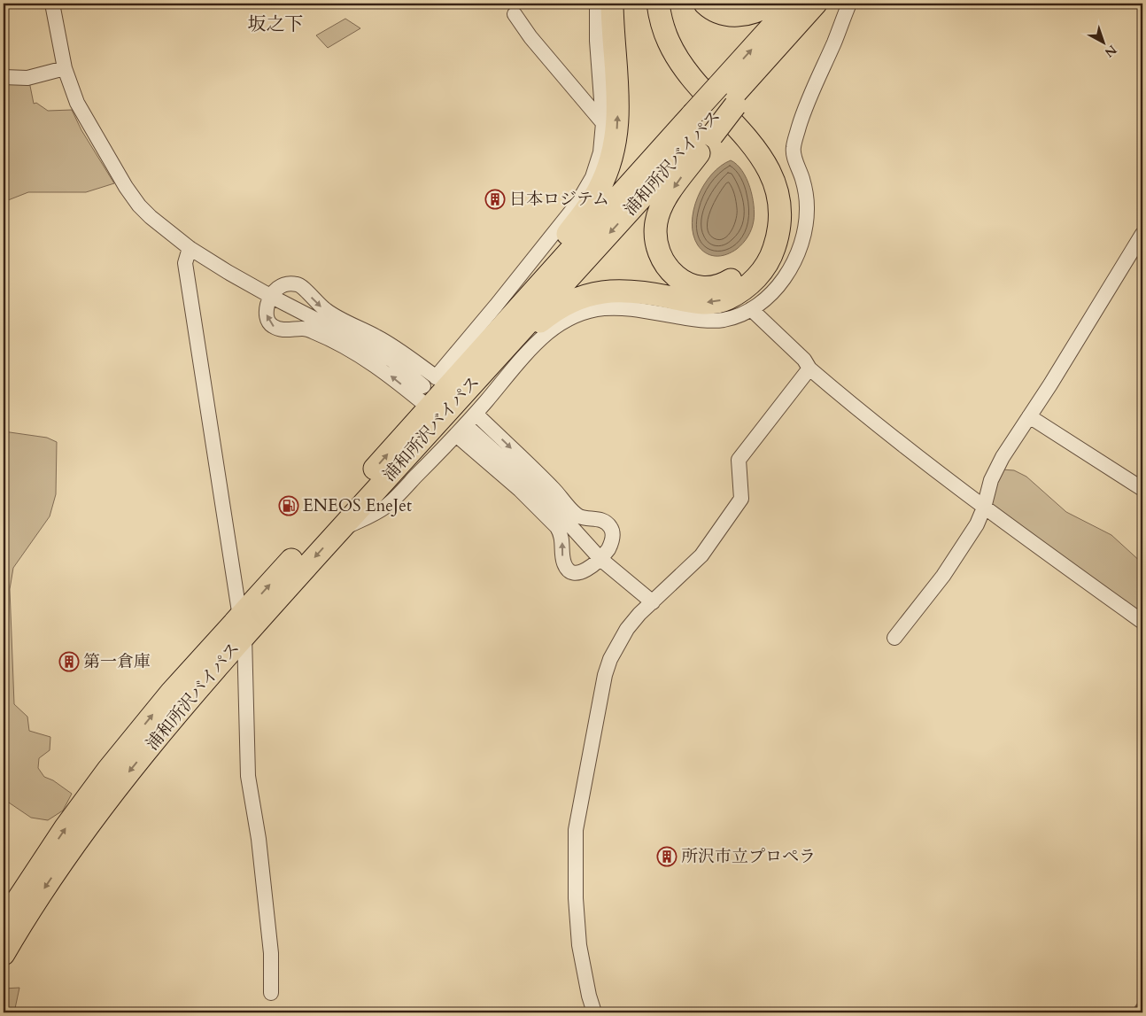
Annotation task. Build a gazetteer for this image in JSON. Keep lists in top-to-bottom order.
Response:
{
  "streets": {
    "highway": ["浦和所沢バイパス"]
  },
  "districts": ["坂之下"],
  "places": {
    "building": ["日本ロジテム", "第一倉庫", "所沢市立プロペラ"],
    "fuel station": ["ENEOS EneJet"]
  },
  "north": "bottom right"
}
